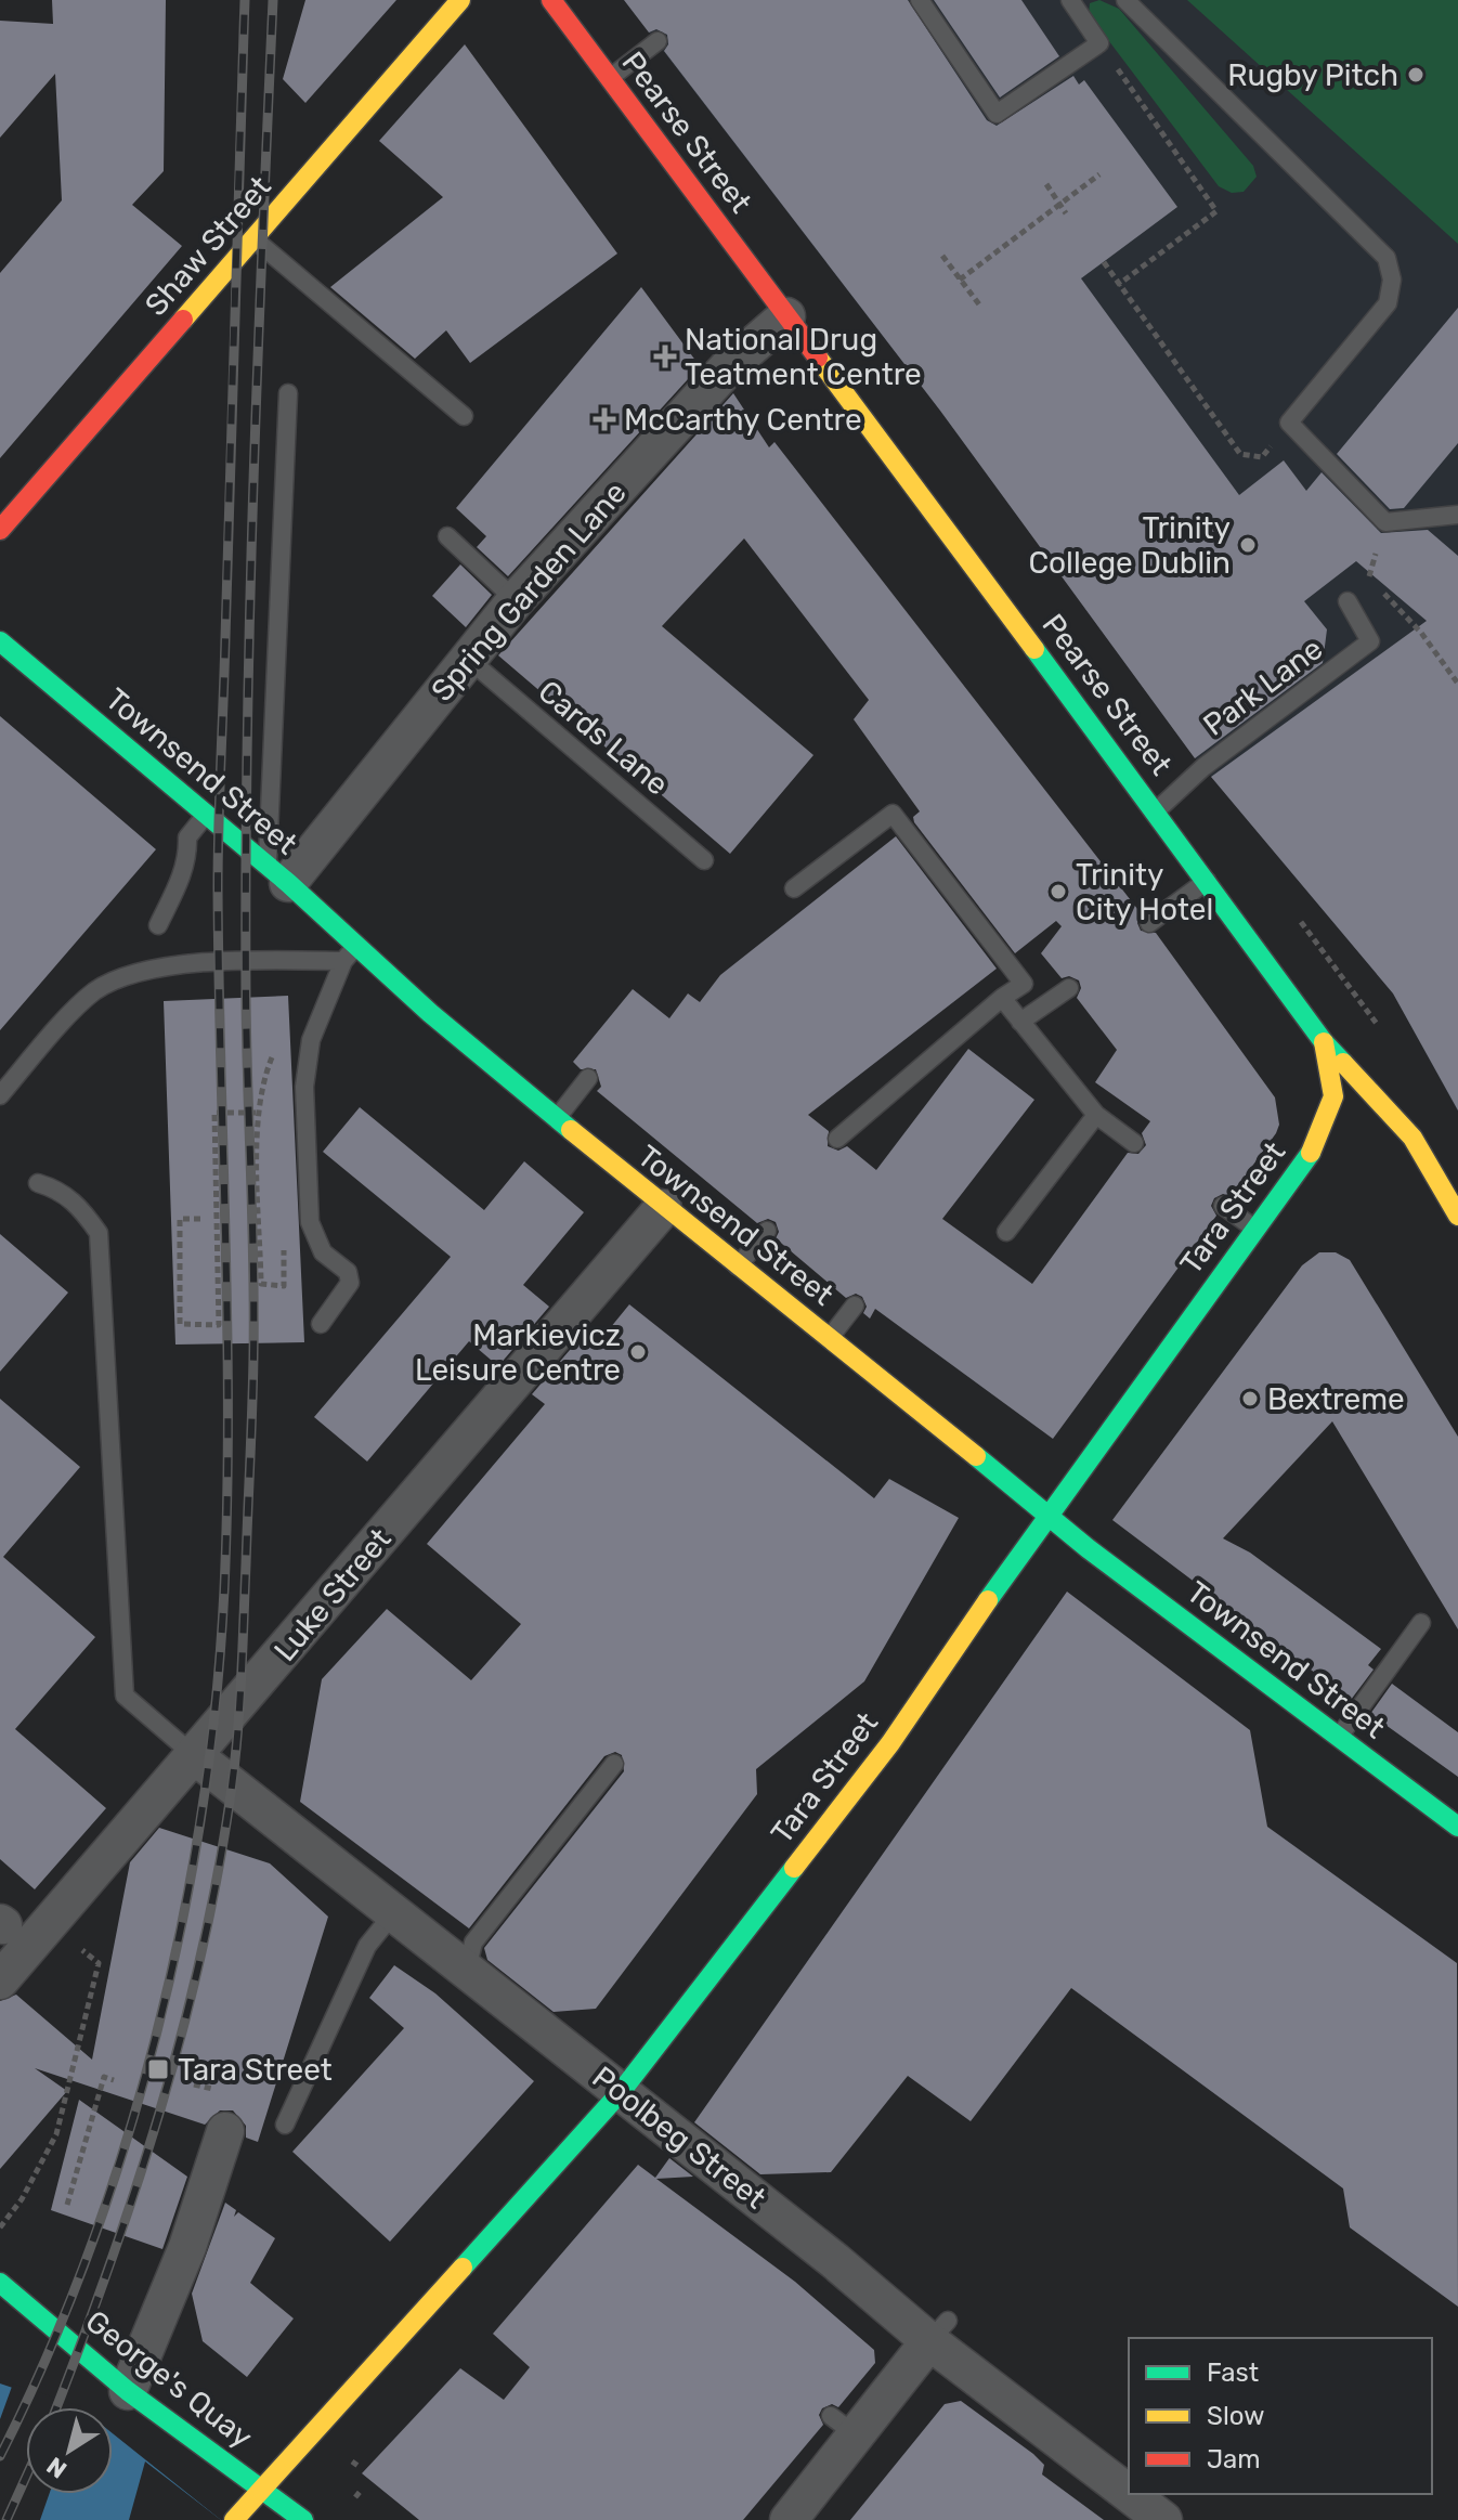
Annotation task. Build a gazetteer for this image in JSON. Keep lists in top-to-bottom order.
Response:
{
  "streets": {
    "main road": [
      "Pearse Street",
      "Shaw Street",
      "Townsend Street",
      "Tara Street",
      "George's Quay"
    ],
    "street": ["Spring Garden Lane", "Luke Street", "Poolbeg Street"],
    "lane": ["Park Lane", "Cards Lane"]
  },
  "crossings": [
    ["Pearse Street", "Spring Garden Lane"],
    ["Pearse Street", "Park Lane"],
    ["Pearse Street", "Tara Street"],
    ["Spring Garden Lane", "Cards Lane"],
    ["Spring Garden Lane", "Townsend Street"],
    ["Townsend Street", "Tara Street"],
    ["Townsend Street", "Luke Street"],
    ["Tara Street", "Poolbeg Street"],
    ["Tara Street", "George's Quay"],
    ["Luke Street", "Poolbeg Street"]
  ],
  "places": {
    "other": [
      "Rugby Pitch",
      "Trinity College Dublin",
      "Trinity City Hotel",
      "Markievicz Leisure Centre",
      "Bextreme"
    ],
    "health": ["National Drug Teatment Centre", "McCarthy Centre"],
    "transit": ["Tara Street"]
  },
  "legend": ["Fast", "Slow", "Jam"],
  "north": "bottom left"
}
